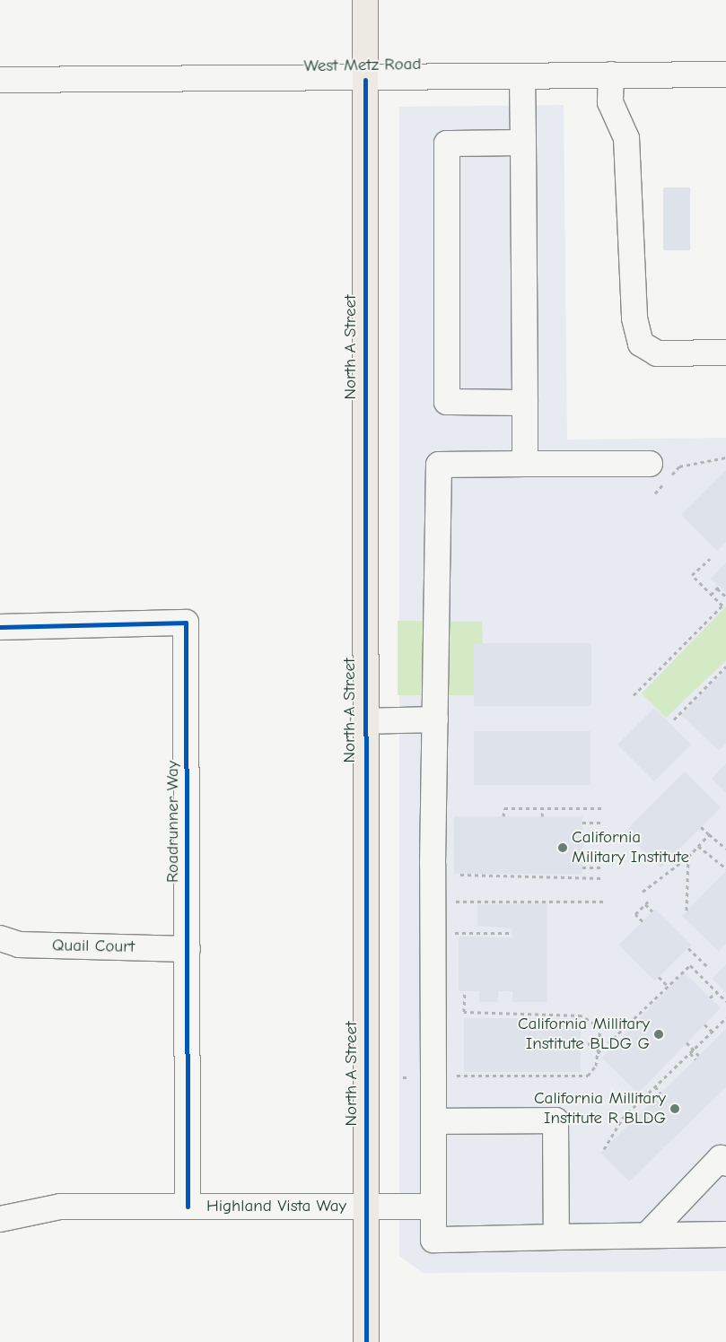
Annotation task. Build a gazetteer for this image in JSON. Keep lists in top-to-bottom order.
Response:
{
  "streets": {
    "main road": ["North A Street"],
    "street": [
      "West Metz Road",
      "Roadrunner Way",
      "Quail Court",
      "Highland Vista Way"
    ]
  },
  "crossings": [
    ["West Metz Road", "North A Street"],
    ["North A Street", "Highland Vista Way"],
    ["Roadrunner Way", "Quail Court"],
    ["Roadrunner Way", "Highland Vista Way"]
  ],
  "places": ["California Military Institute", "California Millitary Institute BLDG G", "California Millitary Institute R BLDG"]
}
